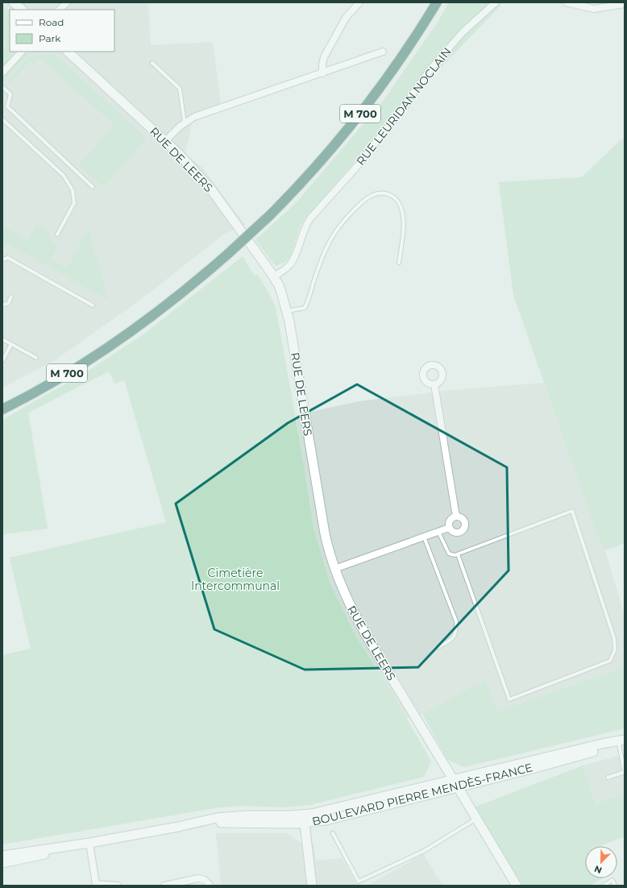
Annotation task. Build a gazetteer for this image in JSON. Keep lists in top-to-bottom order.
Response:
{
  "streets": {
    "highway": ["M 700"],
    "street": ["RUE LEURIDAN NOCLAIN", "RUE DE LEERS", "BOULEVARD PIERRE MENDÈS-FRANCE"]
  },
  "crossings": [
    ["RUE LEURIDAN NOCLAIN", "RUE DE LEERS"],
    ["RUE DE LEERS", "BOULEVARD PIERRE MENDÈS-FRANCE"]
  ],
  "parks": ["Cimetière Intercommunal"],
  "legend": ["Road", "Park"],
  "north": "bottom left"
}
